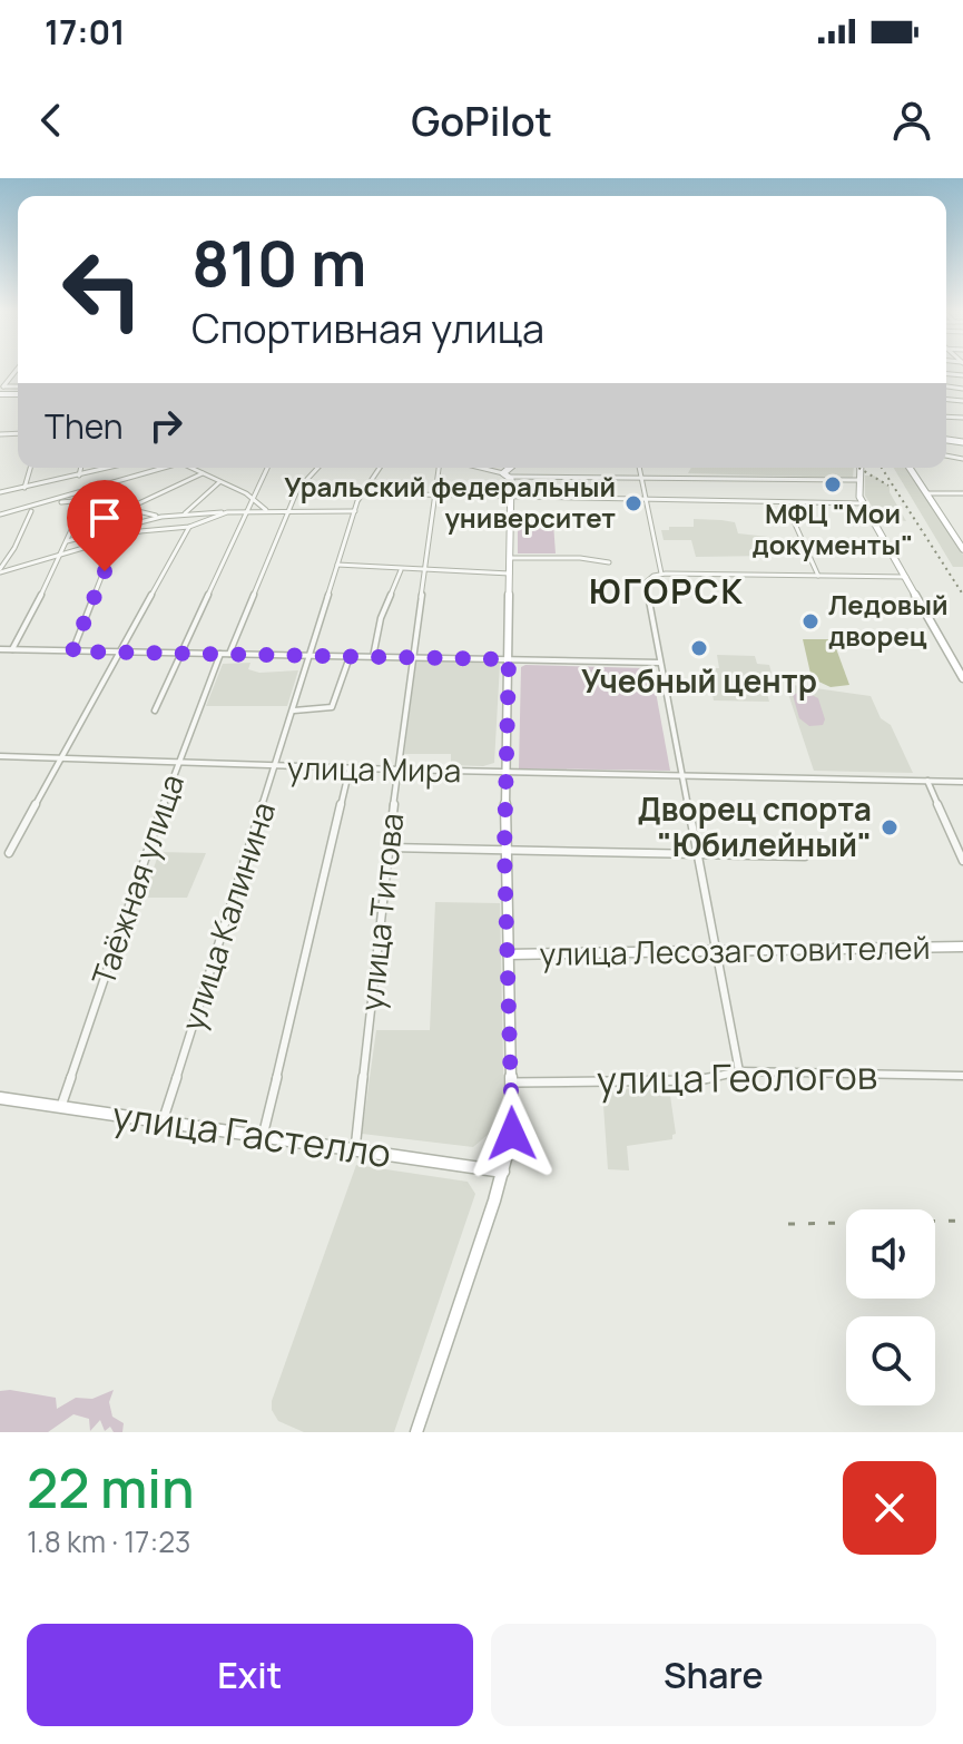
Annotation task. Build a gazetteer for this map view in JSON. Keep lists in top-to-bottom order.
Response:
{
  "streets": {
    "street": [
      "улица Мира",
      "Таёжная улица",
      "улица Титова",
      "улица Калинина",
      "улица Лесозаготовителей",
      "улица Геологов",
      "улица Гастелло"
    ]
  },
  "crossings": [
    ["улица Мира", "Таёжная улица"],
    ["улица Мира", "улица Титова"],
    ["улица Мира", "улица Калинина"],
    ["Таёжная улица", "улица Гастелло"],
    ["улица Титова", "улица Гастелло"],
    ["улица Калинина", "улица Гастелло"]
  ],
  "districts": ["ЮГОРСК"],
  "places": [
    "МФЦ \"Мои документы\"",
    "Уральский федеральный университет",
    "Ледовый дворец",
    "Учебный центр",
    "Дворец спорта \"Юбилейный\""
  ],
  "page": {
    "status": "17:01",
    "header": "GoPilot",
    "turn": ["810 m", "Спортивная улица"],
    "then": "Then",
    "heading": ["22 min", "1.8 km · 17:23"],
    "buttons": ["Exit", "Share"]
  }
}
